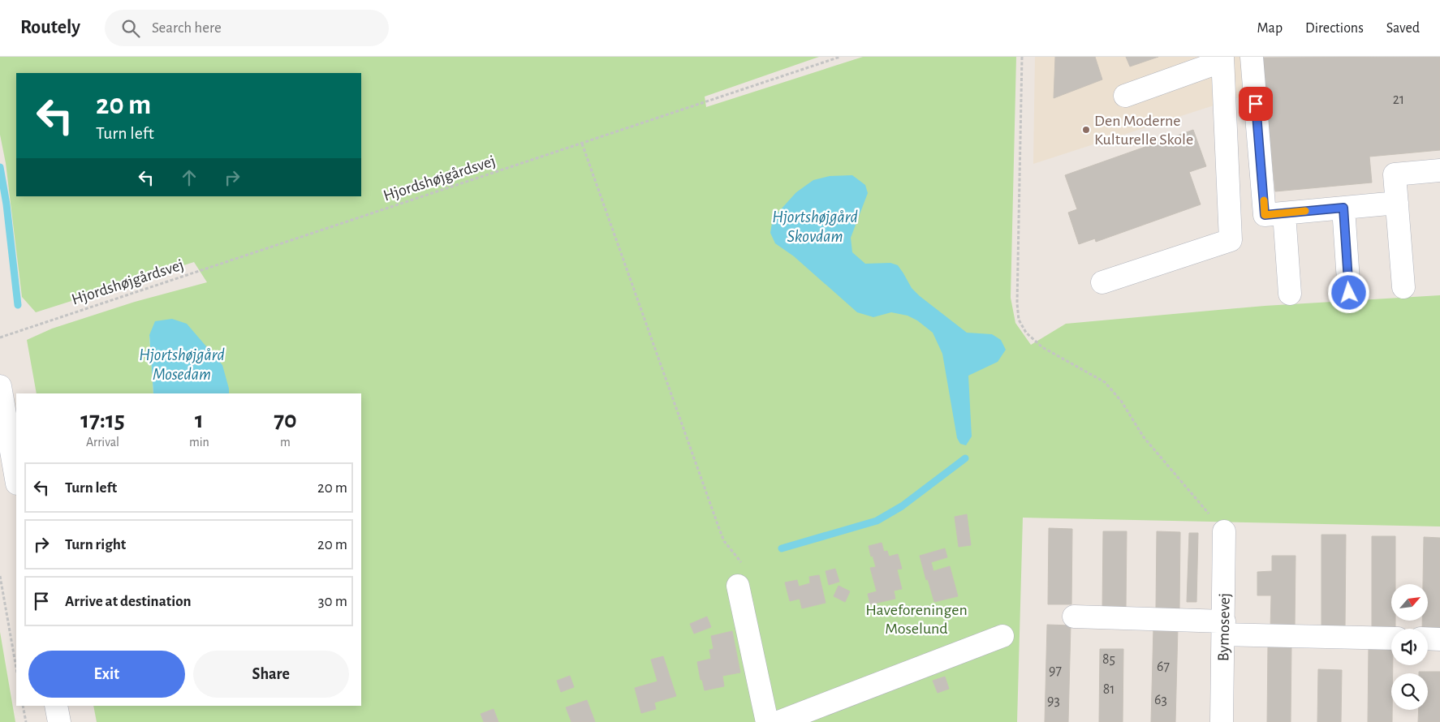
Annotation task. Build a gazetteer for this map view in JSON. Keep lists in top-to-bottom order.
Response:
{
  "streets": {
    "street": ["Bymosevej"],
    "path": ["Hjordshøjgårdsvej"]
  },
  "water": ["Hjortshøjgård Skovdam", "Hjortshøjgård Mosedam"],
  "parks": ["Haveforeningen Moselund"],
  "places": ["Den Moderne Kulturelle Skole"],
  "house_numbers": [
    "21",
    "85",
    "67",
    "97",
    "81",
    "63",
    "93"
  ],
  "north": "top right",
  "page": {
    "header": "Routely",
    "search": "Search here",
    "nav": ["Map", "Directions", "Saved"],
    "turn": ["20 m", "Turn left"],
    "eta": [
      "17:15",
      "Arrival",
      "1",
      "min",
      "70",
      "m"
    ],
    "list": [
      {
        "name": "Turn left",
        "value": "20 m"
      },
      {
        "name": "Turn right",
        "value": "20 m"
      },
      {
        "name": "Arrive at destination",
        "value": "30 m"
      }
    ],
    "buttons": ["Exit", "Share"]
  }
}
